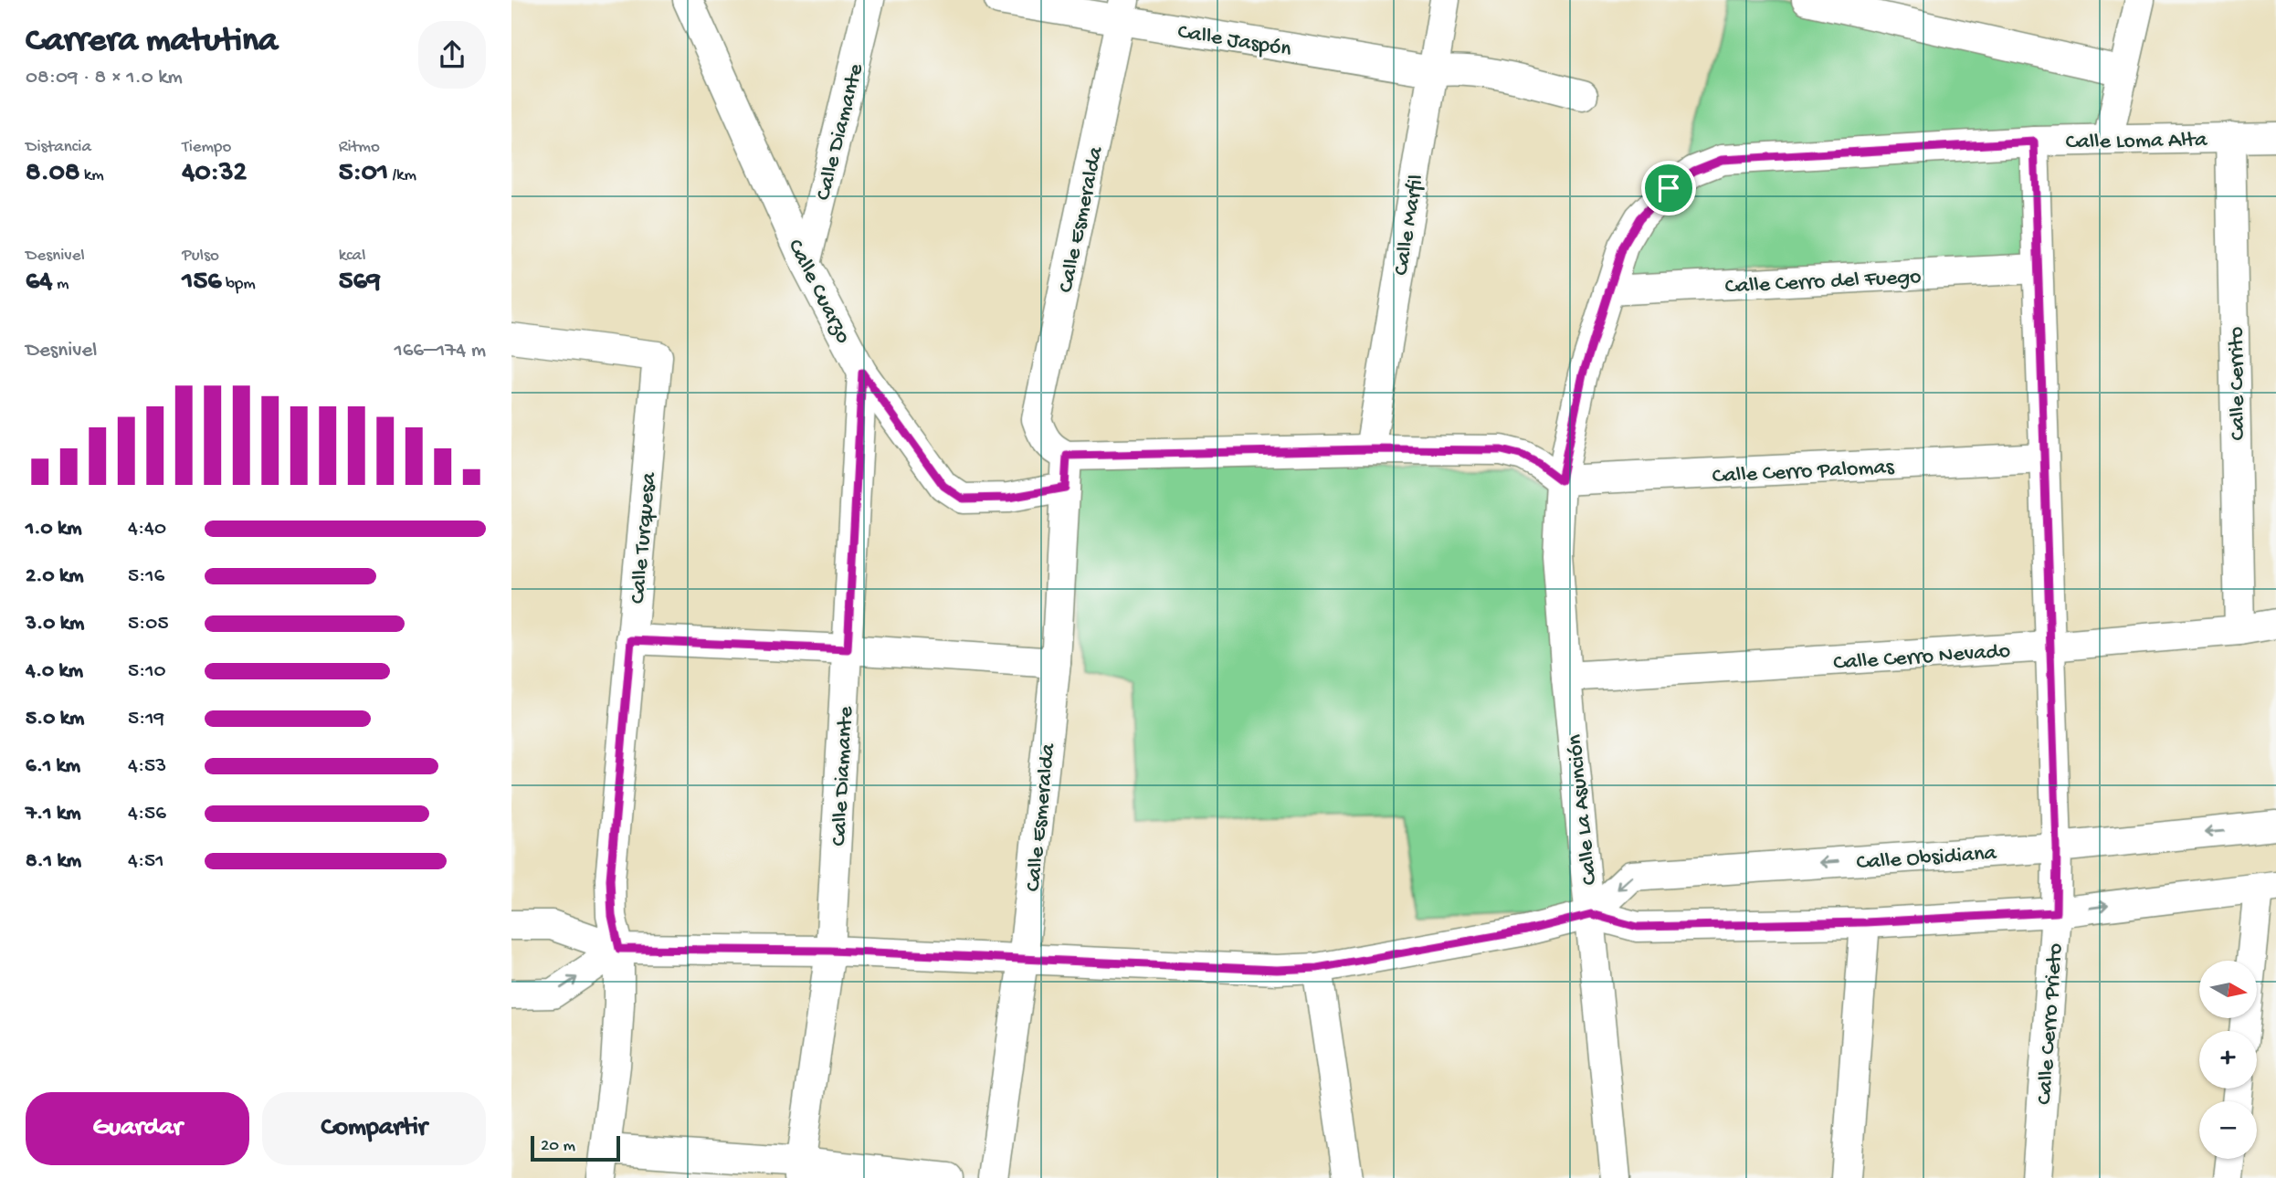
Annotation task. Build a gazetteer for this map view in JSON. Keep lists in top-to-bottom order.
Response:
{
  "streets": {
    "street": [
      "Calle Jaspón",
      "Calle Diamante",
      "Calle Loma Alta",
      "Calle Esmeralda",
      "Calle Marfil",
      "Calle Cerro del Fuego",
      "Calle Cuarzo",
      "Calle Cerrito",
      "Calle Cerro Palomas",
      "Calle Turquesa",
      "Calle Cerro Nevado",
      "Calle La Asunción",
      "Calle Obsidiana",
      "Calle Cerro Prieto"
    ]
  },
  "crossings": [
    ["Calle Jaspón", "Calle Esmeralda"],
    ["Calle Jaspón", "Calle Marfil"],
    ["Calle Diamante", "Calle Cuarzo"],
    ["Calle Loma Alta", "Calle Cerro del Fuego"],
    ["Calle Loma Alta", "Calle Cerrito"],
    ["Calle Loma Alta", "Calle Cerro Palomas"],
    ["Calle Loma Alta", "Calle La Asunción"],
    ["Calle Loma Alta", "Calle Cerro Prieto"],
    ["Calle Esmeralda", "Calle Cuarzo"],
    ["Calle Cerro del Fuego", "Calle Cerro Prieto"],
    ["Calle Cerrito", "Calle Cerro Nevado"],
    ["Calle Cerro Palomas", "Calle La Asunción"],
    ["Calle Cerro Palomas", "Calle Cerro Prieto"],
    ["Calle Cerro Nevado", "Calle La Asunción"],
    ["Calle Cerro Nevado", "Calle Cerro Prieto"],
    ["Calle La Asunción", "Calle Obsidiana"],
    ["Calle Obsidiana", "Calle Cerro Prieto"]
  ],
  "scale_bar": "20 m",
  "north": "right",
  "page": {
    "heading": ["Carrera matutina", "08:09 · 8 × 1.0 km"],
    "stats": [
      ["Distancia", "8.08 km"],
      ["Tiempo", "40:32"],
      ["Ritmo", "5:01 /km"],
      ["Desnivel", "64 m"],
      ["Pulso", "156 bpm"],
      ["kcal", "569"]
    ],
    "chart": ["Desnivel", "166–174 m"],
    "list": [
      {
        "name": "1.0 km",
        "note": "4:40"
      },
      {
        "name": "2.0 km",
        "note": "5:16"
      },
      {
        "name": "3.0 km",
        "note": "5:05"
      },
      {
        "name": "4.0 km",
        "note": "5:10"
      },
      {
        "name": "5.0 km",
        "note": "5:19"
      },
      {
        "name": "6.1 km",
        "note": "4:53"
      },
      {
        "name": "7.1 km",
        "note": "4:56"
      },
      {
        "name": "8.1 km",
        "note": "4:51"
      }
    ],
    "map_buttons": ["+", "−"],
    "buttons": ["Guardar", "Compartir"],
    "scale": "20 m"
  }
}
